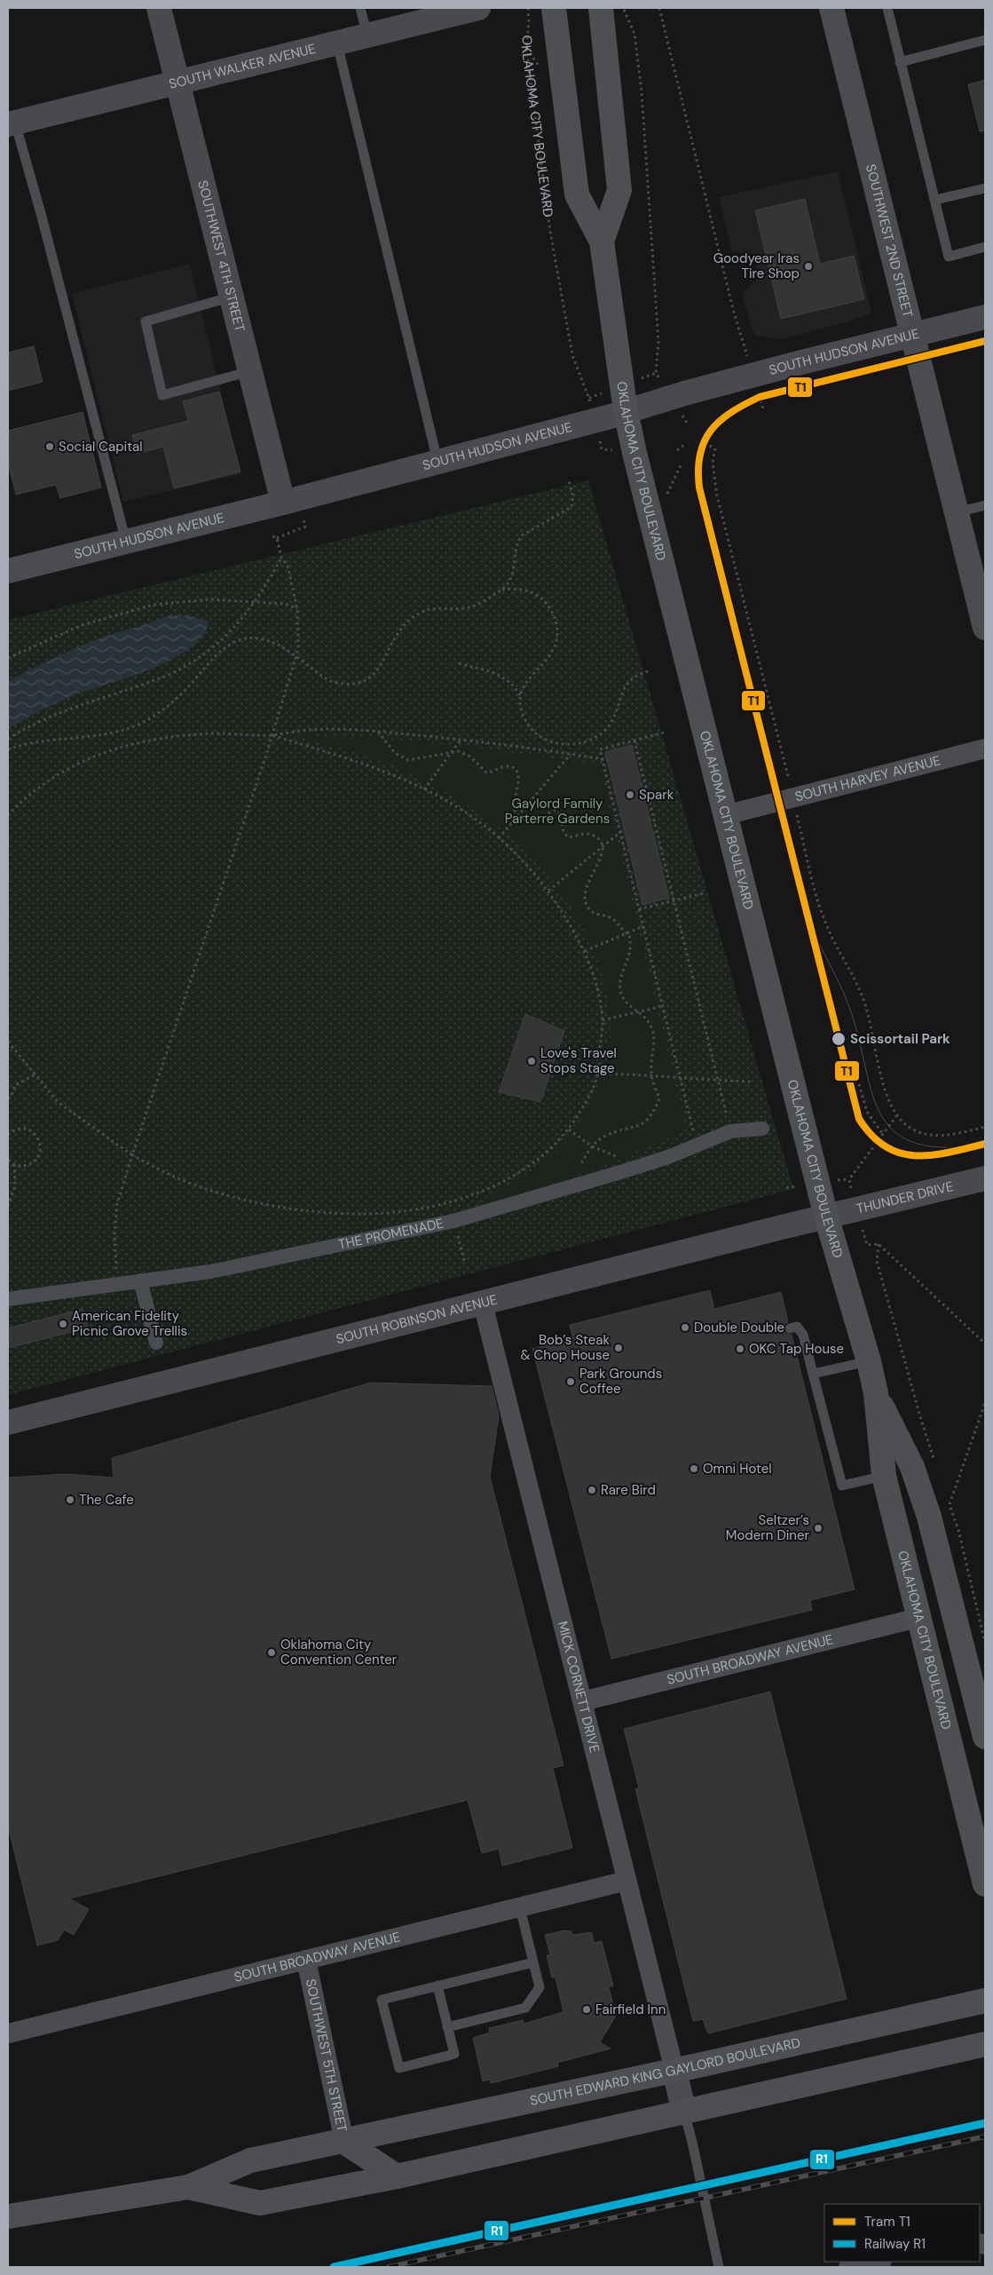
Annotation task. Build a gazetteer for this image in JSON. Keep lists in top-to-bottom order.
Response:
{
  "streets": {
    "main road": [
      "SOUTH WALKER AVENUE",
      "OKLAHOMA CITY BOULEVARD",
      "SOUTHWEST 4TH STREET",
      "SOUTH HUDSON AVENUE",
      "THUNDER DRIVE",
      "SOUTH ROBINSON AVENUE",
      "SOUTHWEST 5TH STREET",
      "SOUTH EDWARD KING GAYLORD BOULEVARD"
    ],
    "street": [
      "SOUTHWEST 2ND STREET",
      "SOUTH HARVEY AVENUE",
      "THE PROMENADE",
      "SOUTH BROADWAY AVENUE",
      "MICK CORNETT DRIVE"
    ]
  },
  "crossings": [
    ["SOUTH WALKER AVENUE", "SOUTHWEST 4TH STREET"],
    ["OKLAHOMA CITY BOULEVARD", "SOUTH HUDSON AVENUE"],
    ["OKLAHOMA CITY BOULEVARD", "SOUTH HARVEY AVENUE"],
    ["OKLAHOMA CITY BOULEVARD", "THUNDER DRIVE"],
    ["OKLAHOMA CITY BOULEVARD", "SOUTH ROBINSON AVENUE"],
    ["OKLAHOMA CITY BOULEVARD", "SOUTH BROADWAY AVENUE"],
    ["SOUTHWEST 2ND STREET", "SOUTH HUDSON AVENUE"],
    ["SOUTHWEST 4TH STREET", "SOUTH HUDSON AVENUE"],
    ["THUNDER DRIVE", "SOUTH ROBINSON AVENUE"],
    ["SOUTH ROBINSON AVENUE", "MICK CORNETT DRIVE"],
    ["SOUTH BROADWAY AVENUE", "MICK CORNETT DRIVE"],
    ["SOUTH BROADWAY AVENUE", "SOUTHWEST 5TH STREET"],
    ["MICK CORNETT DRIVE", "SOUTH EDWARD KING GAYLORD BOULEVARD"],
    ["SOUTHWEST 5TH STREET", "SOUTH EDWARD KING GAYLORD BOULEVARD"]
  ],
  "parks": ["Gaylord Family Parterre Gardens"],
  "places": [
    "Goodyear Iras Tire Shop",
    "Social Capital",
    "Spark",
    "Scissortail Park",
    "Love's Travel Stops Stage",
    "American Fidelity Picnic Grove Trellis",
    "Double Double",
    "Bob’s Steak & Chop House",
    "OKC Tap House",
    "Park Grounds Coffee",
    "Omni Hotel",
    "Rare Bird",
    "The Cafe",
    "Seltzer’s Modern Diner",
    "Oklahoma City Convention Center",
    "Fairfield Inn"
  ],
  "lines": ["tram line T1", "rail line R1"],
  "legend": ["Tram T1", "Railway R1"]
}
